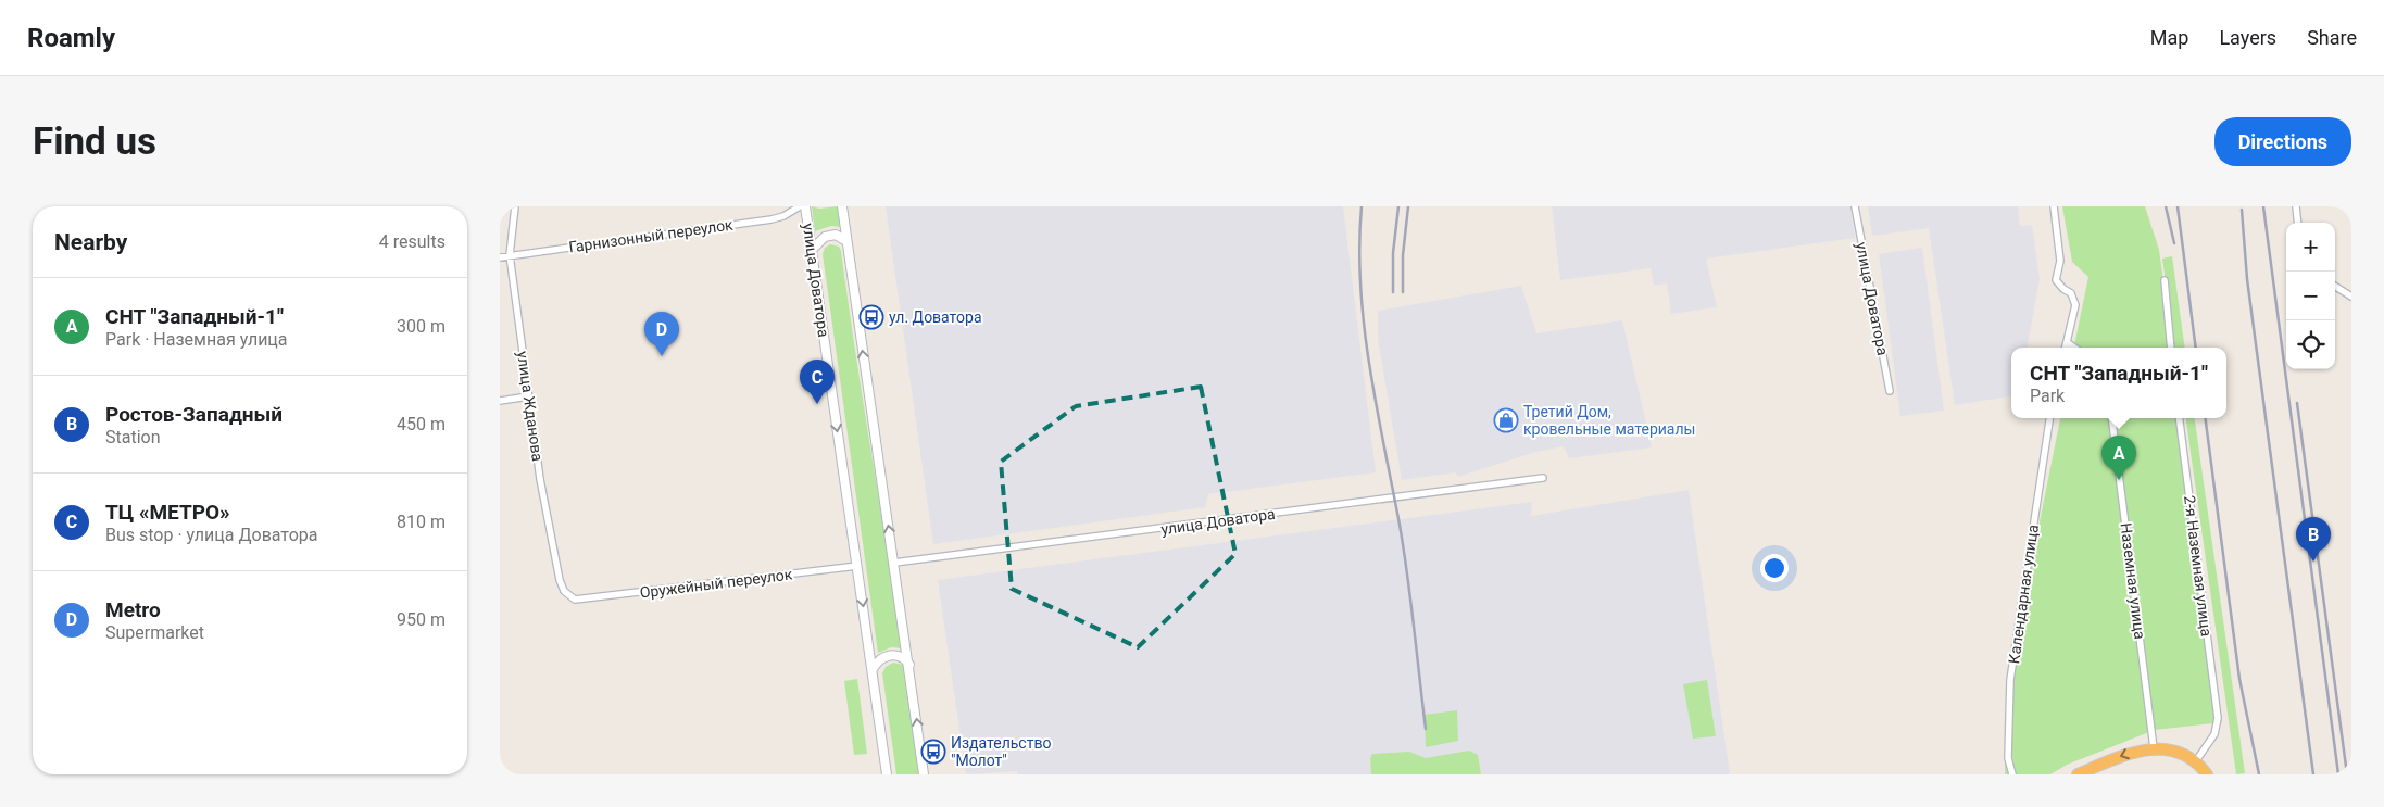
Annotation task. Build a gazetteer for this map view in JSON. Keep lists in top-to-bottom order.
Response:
{
  "streets": {
    "street": [
      "Гарнизонный переулок",
      "улица Доватора",
      "улица Жданова",
      "2-я Наземная улица",
      "Наземная улица",
      "Оружейный переулок",
      "Календарная улица"
    ]
  },
  "crossings": [
    ["Гарнизонный переулок", "улица Жданова"],
    ["улица Доватора", "Оружейный переулок"],
    ["улица Жданова", "Оружейный переулок"]
  ],
  "places": {
    "bus stop": ["ул. Доватора", "Издательство \"Молот\""],
    "shop": ["Третий Дом, кровельные материалы"]
  },
  "page": {
    "header": "Roamly",
    "nav": ["Map", "Layers", "Share"],
    "buttons": "Directions",
    "title": "Find us",
    "heading": ["Nearby", "4 results"],
    "map_buttons": ["+", "−"],
    "list": [
      {
        "mark": "A",
        "name": "СНТ \"Западный-1\"",
        "note": "Park · Наземная улица",
        "value": "300 m"
      },
      {
        "mark": "B",
        "name": "Ростов-Западный",
        "note": "Station",
        "value": "450 m"
      },
      {
        "mark": "C",
        "name": "ТЦ «МЕТРО»",
        "note": "Bus stop · улица Доватора",
        "value": "810 m"
      },
      {
        "mark": "D",
        "name": "Metro",
        "note": "Supermarket",
        "value": "950 m"
      }
    ],
    "pins": [
      "D",
      "C",
      "A",
      "B"
    ],
    "popup": ["СНТ \"Западный-1\"", "Park"]
  }
}
